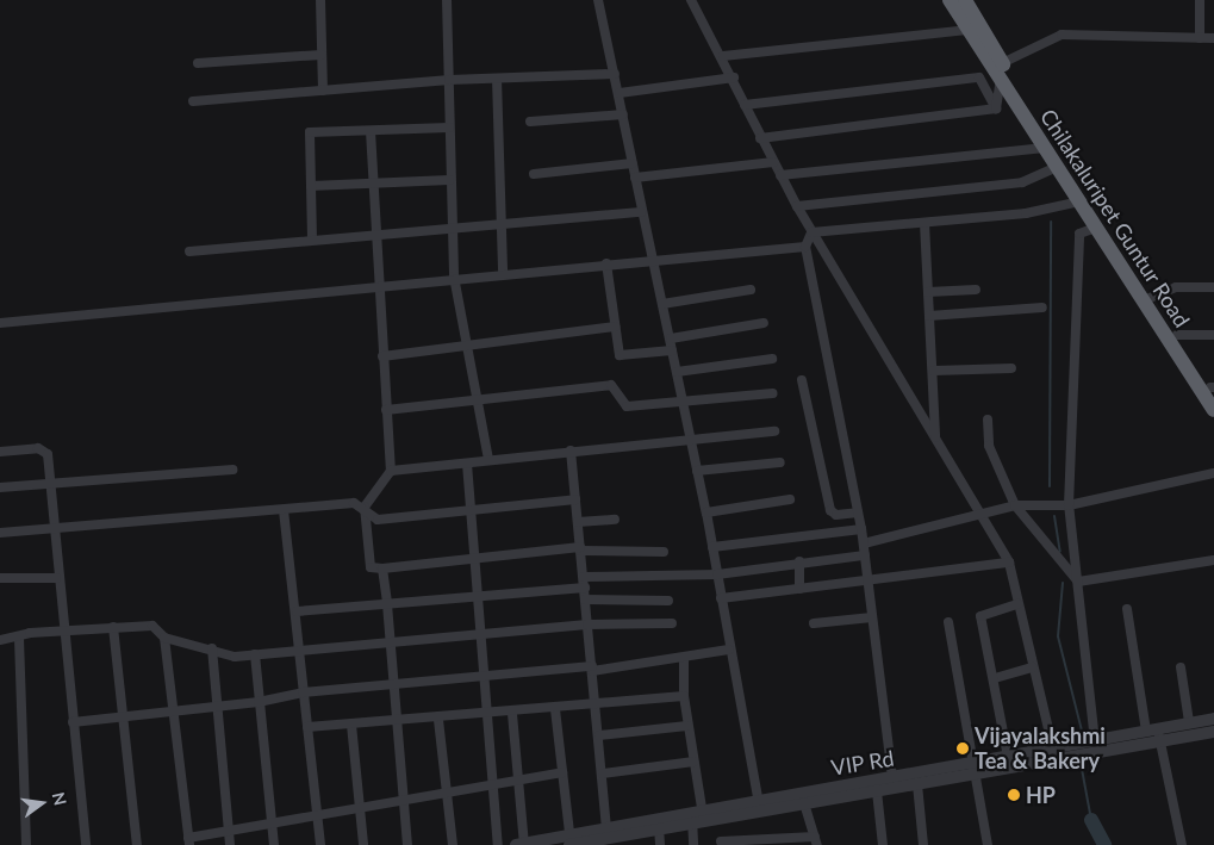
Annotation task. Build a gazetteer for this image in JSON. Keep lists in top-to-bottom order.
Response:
{
  "streets": {
    "highway": ["Chilakaluripet Guntur Road"],
    "street": ["VIP Rd"]
  },
  "places": ["Vijayalakshmi Tea & Bakery", "HP"],
  "north": "right"
}
